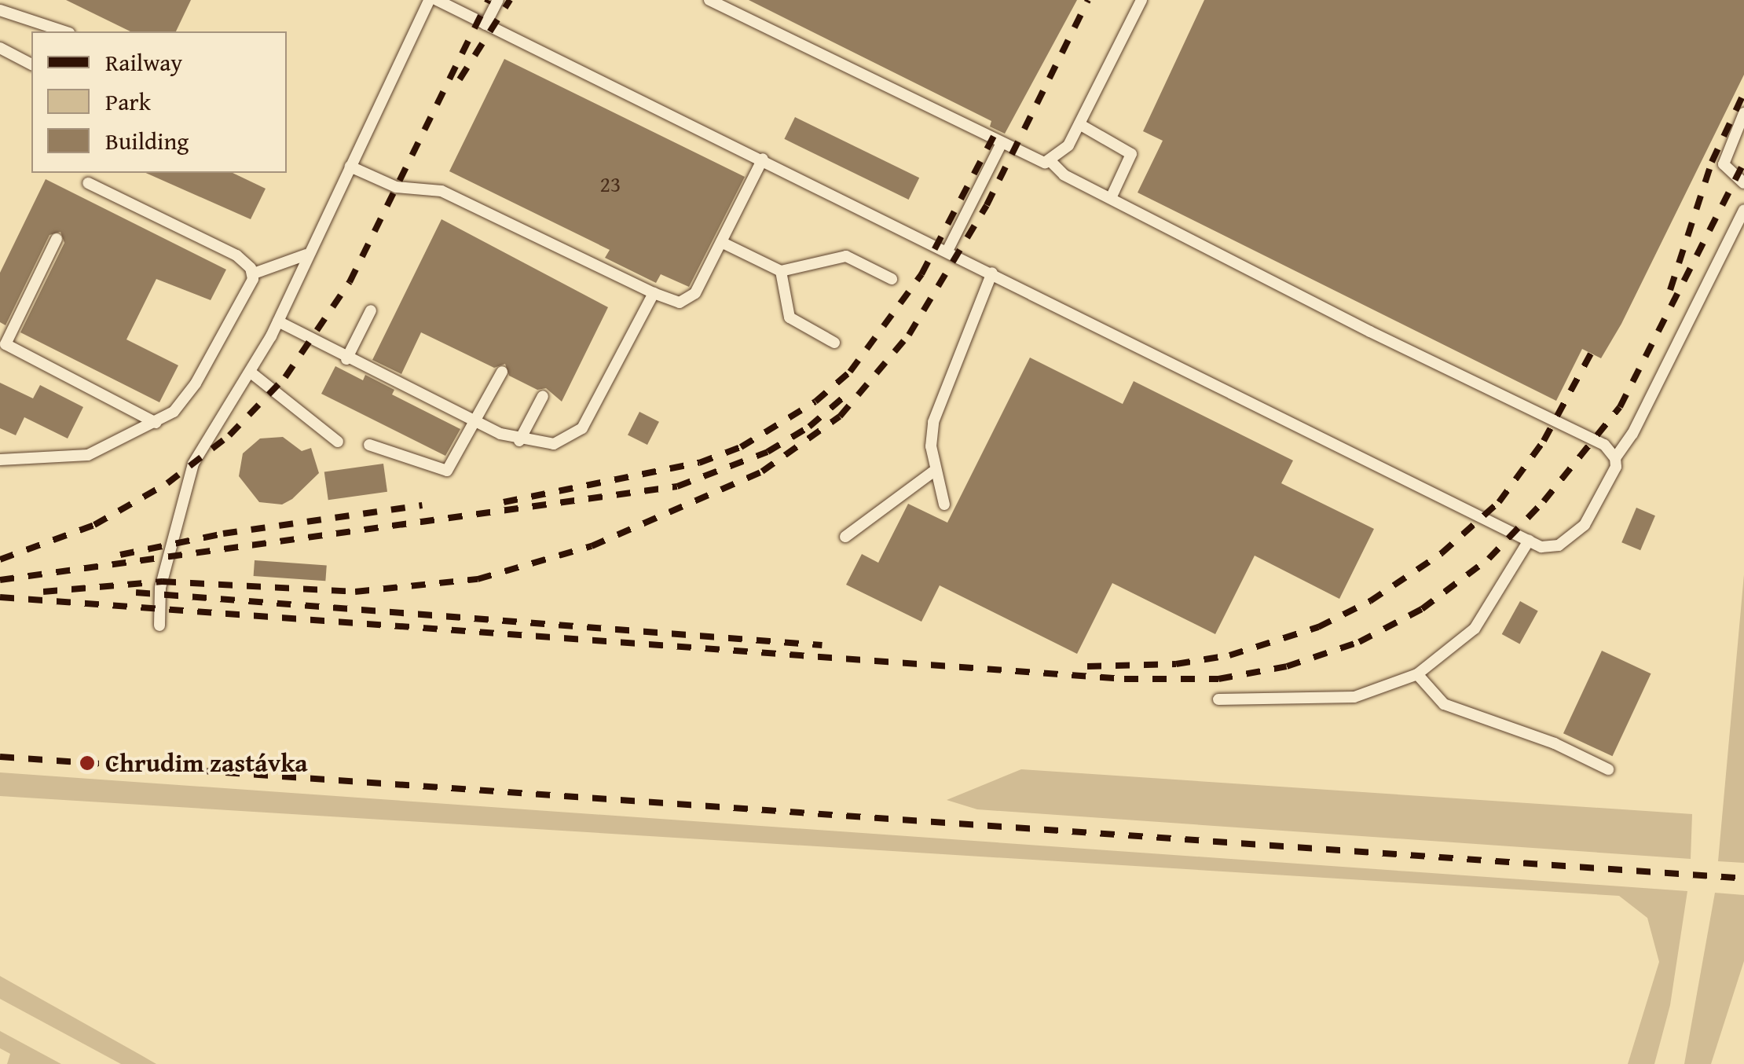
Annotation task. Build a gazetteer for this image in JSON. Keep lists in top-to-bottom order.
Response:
{
  "places": ["Chrudim zastávka"],
  "house_numbers": ["23"],
  "legend": ["Railway", "Park", "Building"]
}
